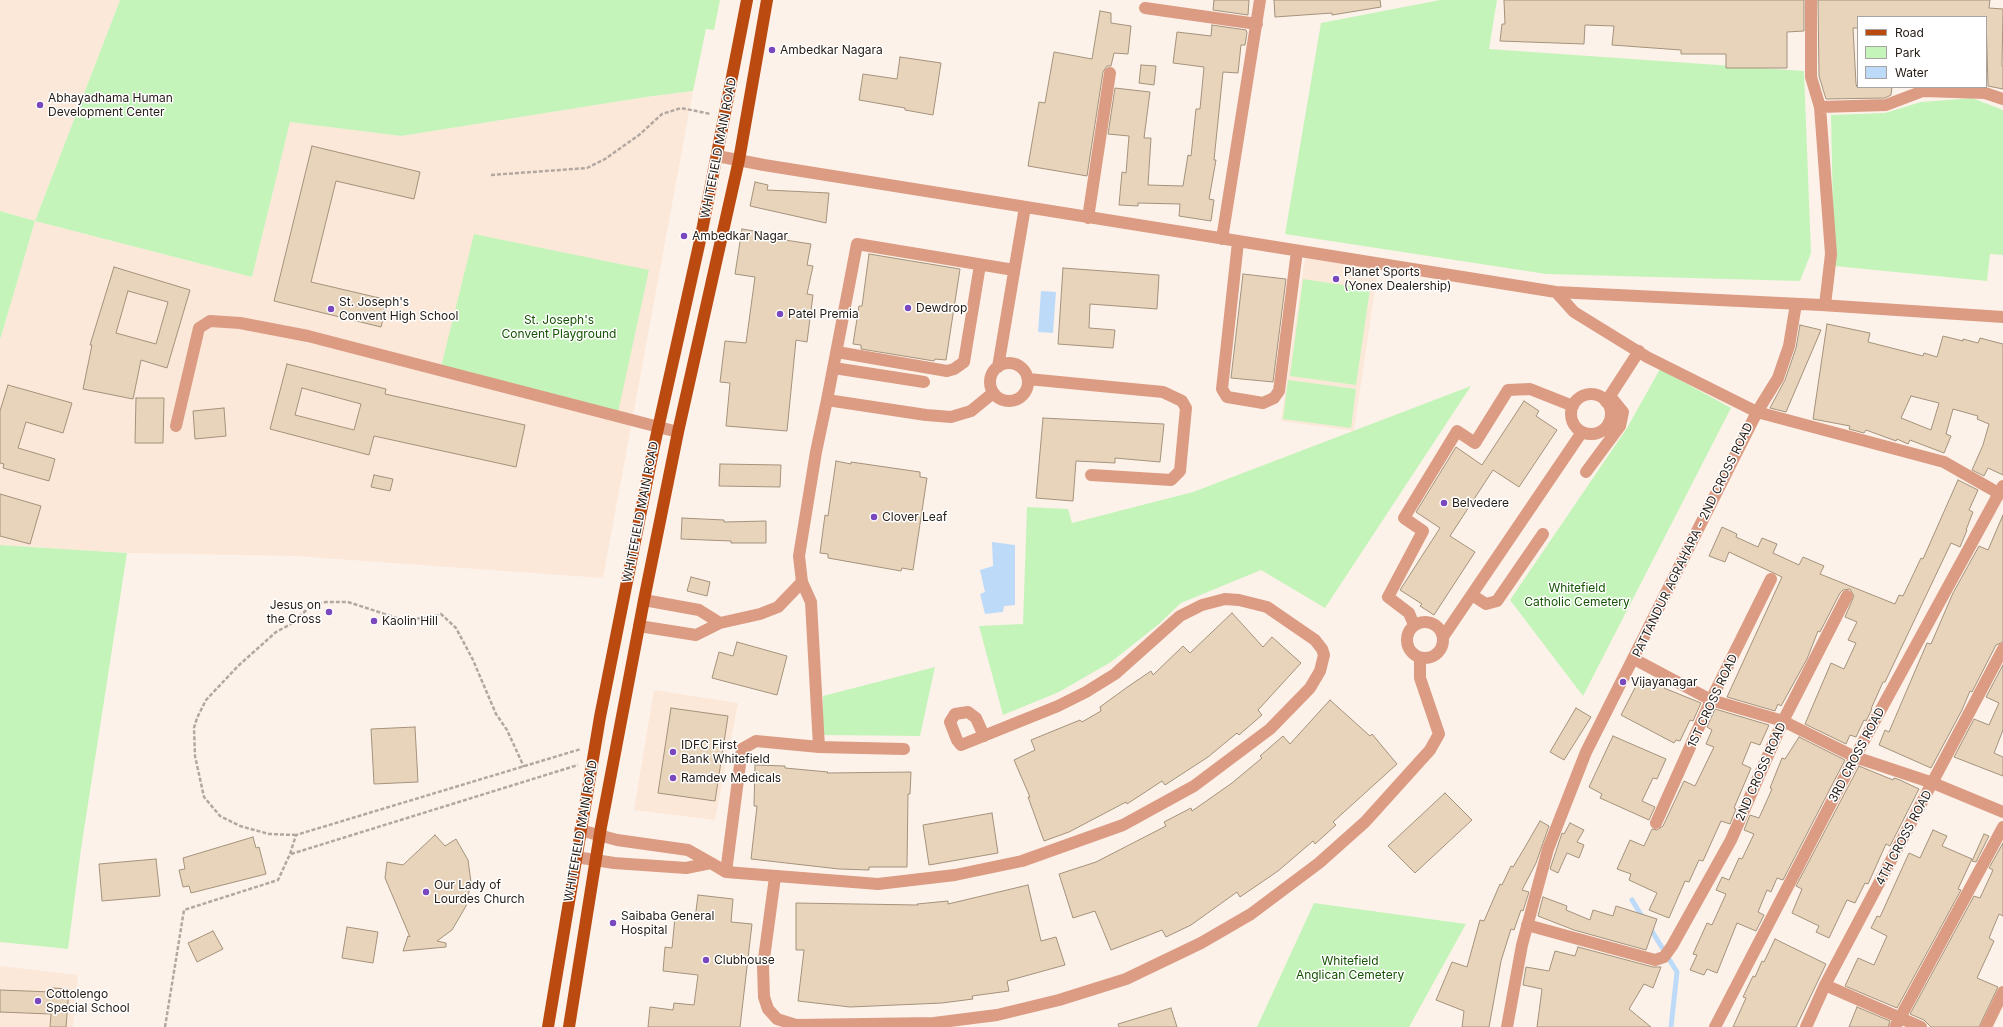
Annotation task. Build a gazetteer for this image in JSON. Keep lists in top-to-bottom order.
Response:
{
  "streets": {
    "main road": ["WHITEFIELD MAIN ROAD"],
    "street": [
      "PATTANDUR AGRAHARA - 2ND CROSS ROAD",
      "1ST CROSS ROAD",
      "3RD CROSS ROAD",
      "2ND CROSS ROAD",
      "4TH CROSS ROAD"
    ]
  },
  "crossings": [
    ["PATTANDUR AGRAHARA - 2ND CROSS ROAD", "2ND CROSS ROAD"]
  ],
  "parks": ["St. Joseph's Convent Playground", "Whitefield Catholic Cemetery", "Whitefield Anglican Cemetery"],
  "places": [
    "Ambedkar Nagara",
    "Abhayadhama Human Development Center",
    "Ambedkar Nagar",
    "Planet Sports (Yonex Dealership)",
    "Dewdrop",
    "St. Joseph's Convent High School",
    "Patel Premia",
    "Belvedere",
    "Clover Leaf",
    "Jesus on the Cross",
    "Kaolin Hill",
    "Vijayanagar",
    "IDFC First Bank Whitefield",
    "Ramdev Medicals",
    "Our Lady of Lourdes Church",
    "Saibaba General Hospital",
    "Clubhouse",
    "Cottolengo Special School"
  ],
  "legend": ["Road", "Park", "Water"]
}
